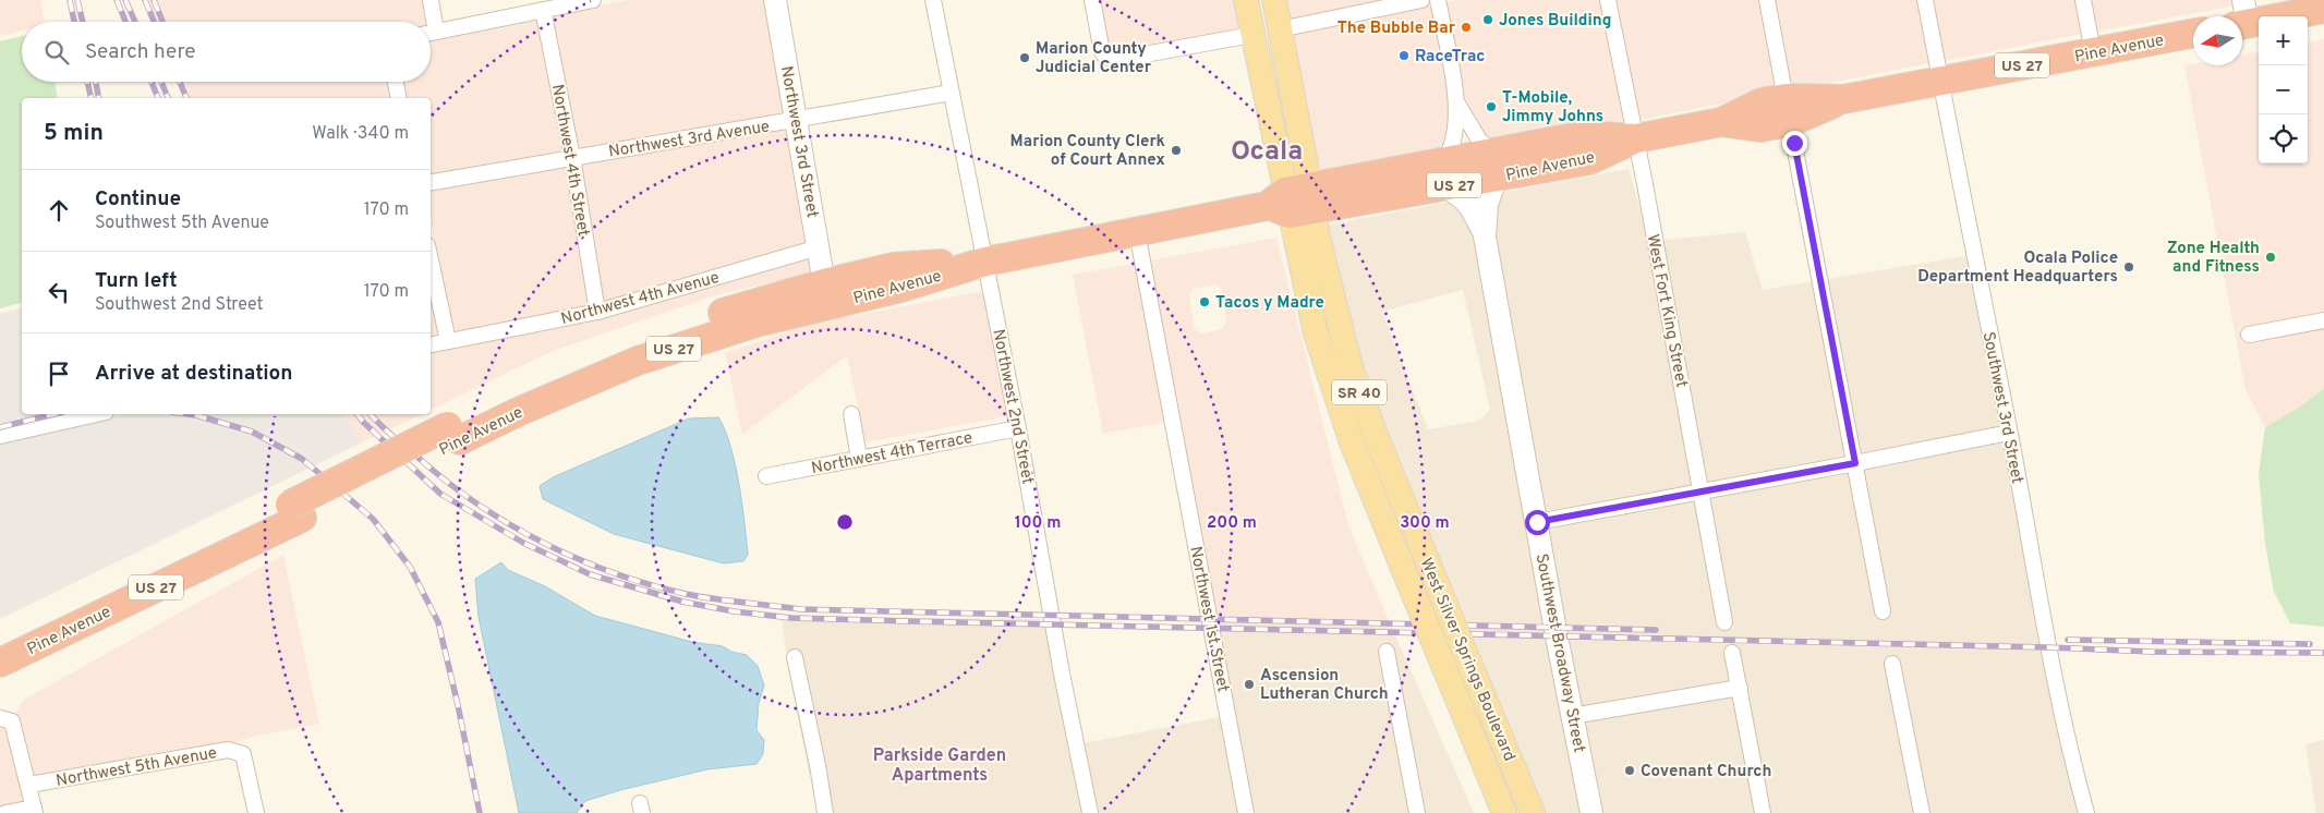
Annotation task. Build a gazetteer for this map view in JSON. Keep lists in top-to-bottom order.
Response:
{
  "streets": {
    "highway": ["Pine Avenue", "US 27"],
    "main road": ["SR 40", "West Silver Springs Boulevard"],
    "street": [
      "Northwest 3rd Avenue",
      "Northwest 3rd Street",
      "Northwest 4th Street",
      "Northwest 4th Avenue",
      "West Fort King Street",
      "Northwest 2nd Street",
      "Southwest 3rd Street",
      "Northwest 4th Terrace",
      "Northwest 1st Street",
      "Southwest Broadway Street",
      "Northwest 5th Avenue"
    ]
  },
  "crossings": [
    ["Pine Avenue", "Northwest 3rd Street"],
    ["Pine Avenue", "West Fort King Street"],
    ["Pine Avenue", "Northwest 2nd Street"],
    ["Pine Avenue", "Southwest 3rd Street"],
    ["Pine Avenue", "Northwest 1st Street"],
    ["Pine Avenue", "Southwest Broadway Street"],
    ["Pine Avenue", "West Silver Springs Boulevard"],
    ["Northwest 3rd Avenue", "Northwest 3rd Street"],
    ["Northwest 3rd Avenue", "Northwest 4th Street"],
    ["Northwest 3rd Avenue", "Northwest 2nd Street"],
    ["Northwest 3rd Street", "Northwest 4th Avenue"],
    ["Northwest 4th Street", "Northwest 4th Avenue"],
    ["Northwest 2nd Street", "Northwest 4th Terrace"]
  ],
  "districts": ["Ocala", "Parkside Garden Apartments"],
  "places": [
    "Jones Building",
    "The Bubble Bar",
    "RaceTrac",
    "Marion County Judicial Center",
    "T-Mobile, Jimmy Johns",
    "Marion County Clerk of Court Annex",
    "Zone Health and Fitness",
    "Ocala Police Department Headquarters",
    "Tacos y Madre",
    "Ascension Lutheran Church",
    "Covenant Church"
  ],
  "north": "left",
  "page": {
    "map_buttons": ["+", "−"],
    "search": "Search here",
    "heading": ["5 min", "Walk · 340 m"],
    "list": [
      ["Continue", "Southwest 5th Avenue", "170 m"],
      ["Turn left", "Southwest 2nd Street", "170 m"],
      "Arrive at destination"
    ]
  },
  "rings": ["100 m", "200 m", "300 m"]
}
